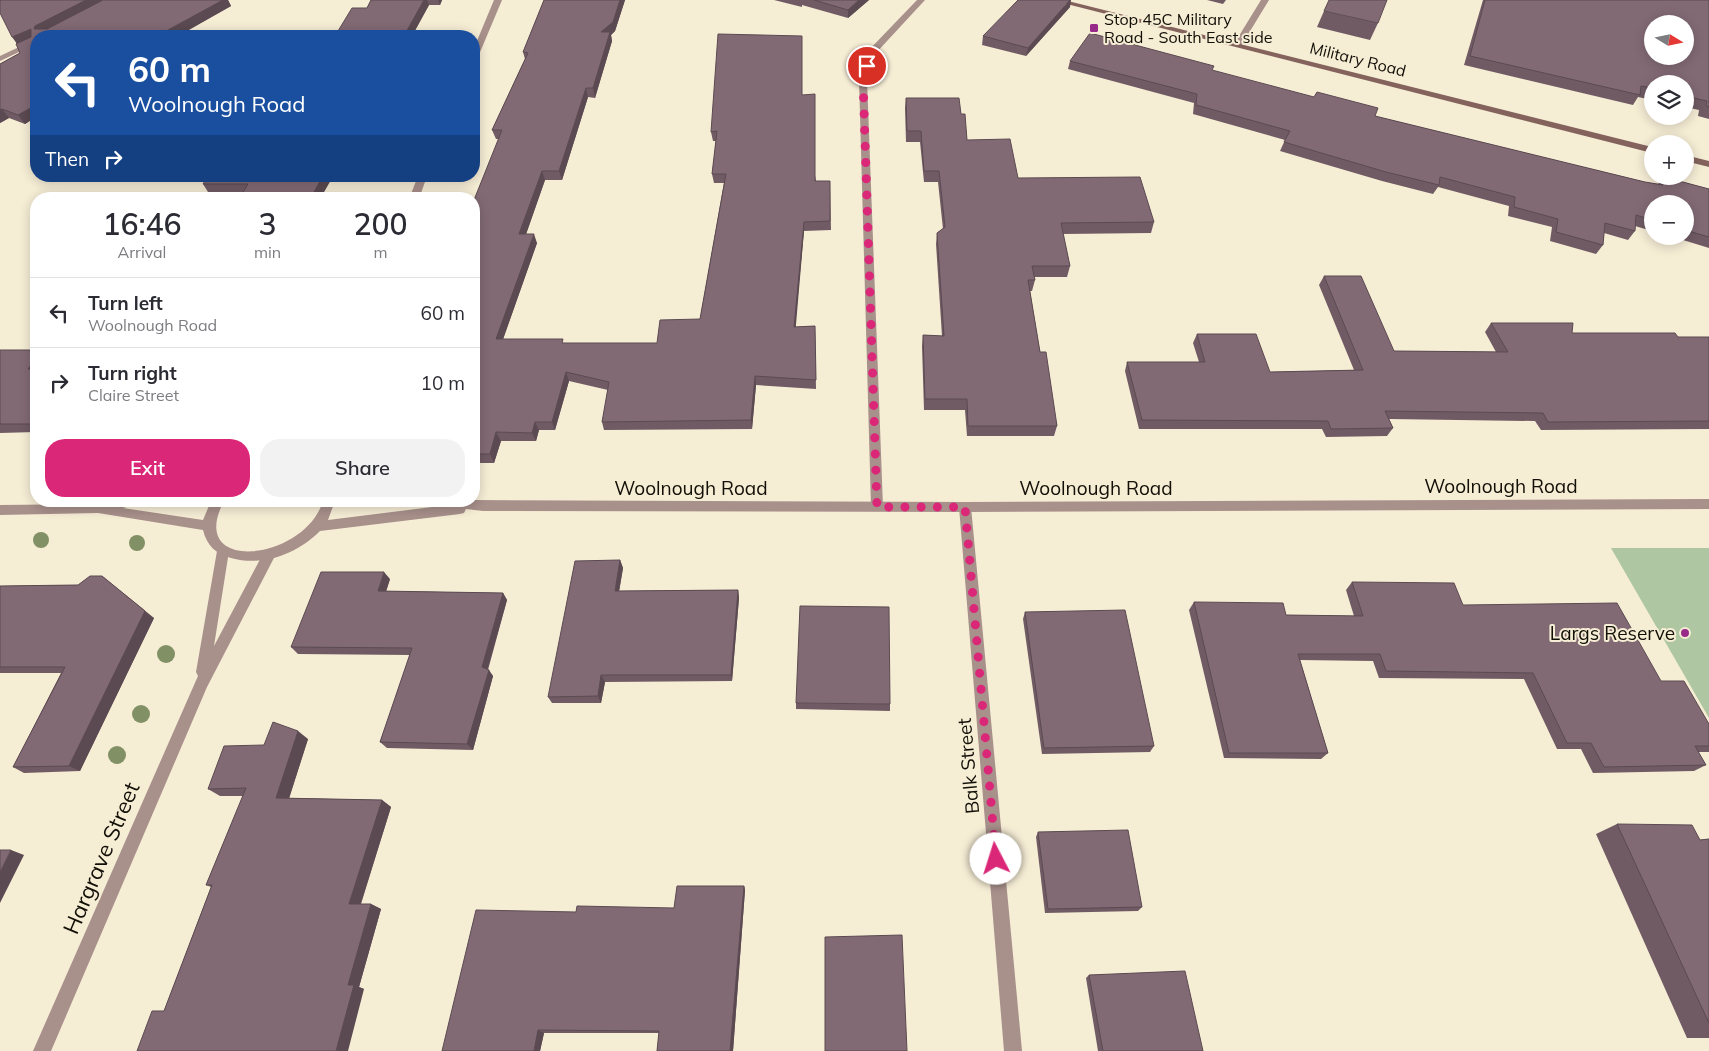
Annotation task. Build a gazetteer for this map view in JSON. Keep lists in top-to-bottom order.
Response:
{
  "streets": {
    "main road": ["Military Road"],
    "street": ["Woolnough Road", "Balk Street", "Hargrave Street"]
  },
  "crossings": [
    ["Woolnough Road", "Balk Street"]
  ],
  "places": {
    "transit": ["Stop 45C Military Road - South East side"],
    "other": ["Largs Reserve"]
  },
  "north": "right",
  "page": {
    "map_buttons": ["+", "−"],
    "turn": ["60 m", "Woolnough Road"],
    "then": "Then",
    "eta": [
      "16:46",
      "Arrival",
      "3",
      "min",
      "200",
      "m"
    ],
    "list": [
      {
        "name": "Turn left",
        "note": "Woolnough Road",
        "value": "60 m"
      },
      {
        "name": "Turn right",
        "note": "Claire Street",
        "value": "10 m"
      }
    ],
    "buttons": ["Exit", "Share"]
  }
}
